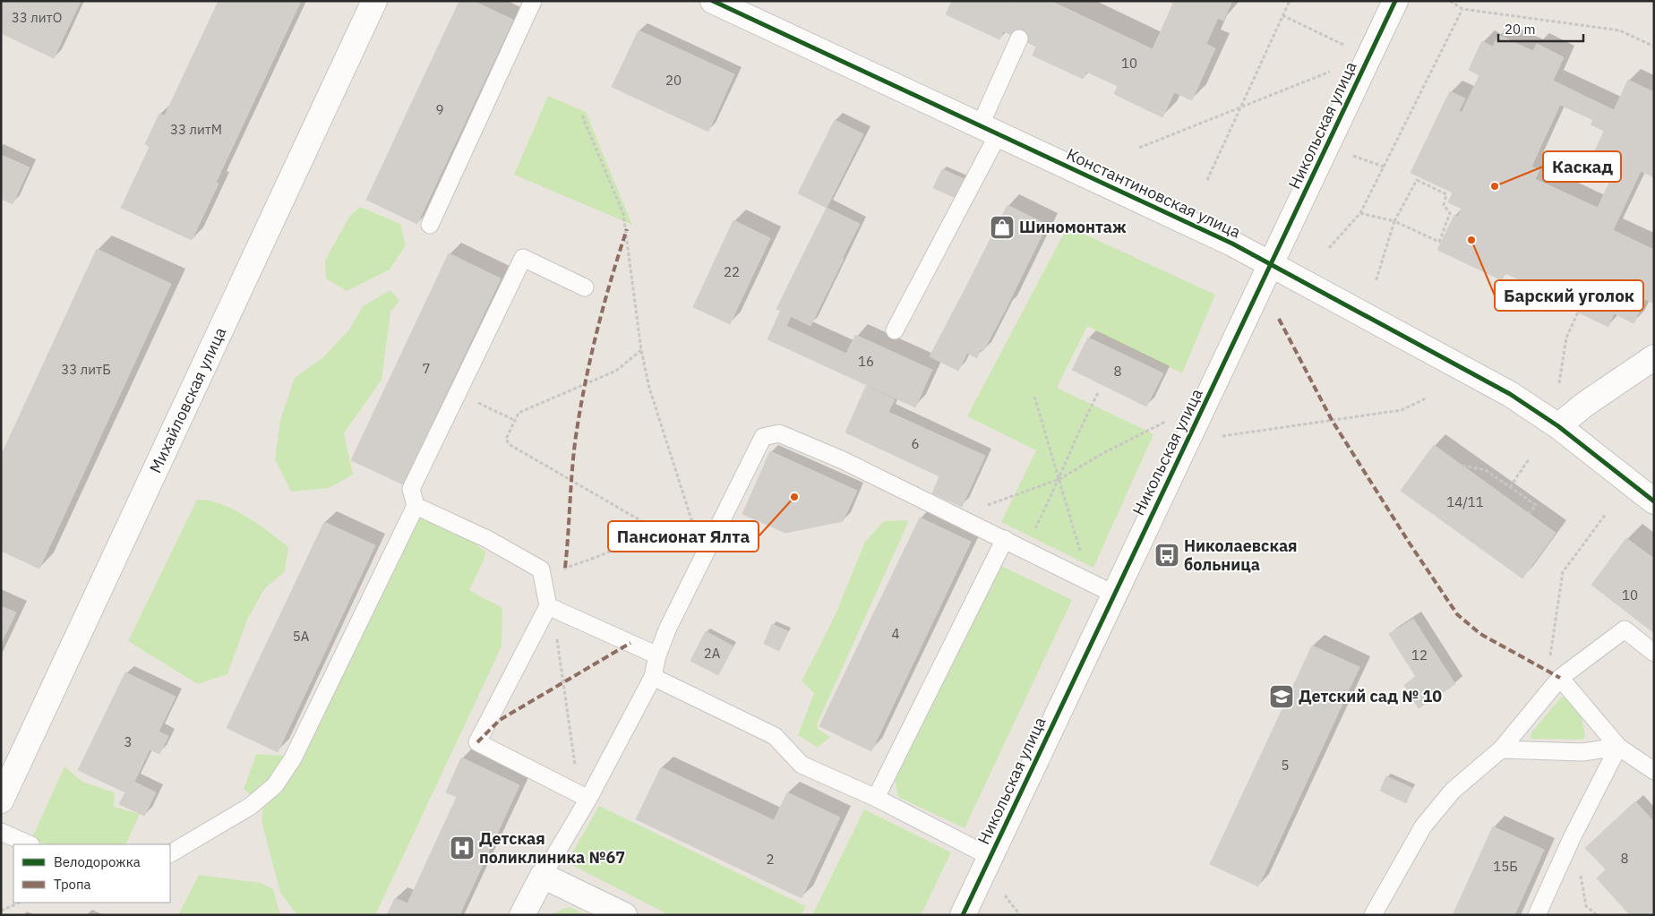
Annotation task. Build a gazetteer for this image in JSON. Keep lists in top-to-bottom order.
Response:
{
  "streets": {
    "street": ["Никольская улица", "Константиновская улица", "Михайловская улица"]
  },
  "crossings": [
    ["Никольская улица", "Константиновская улица"]
  ],
  "places": {
    "other": ["Каскад", "Барский уголок", "Пансионат Ялта"],
    "shop": ["Шиномонтаж"],
    "bus stop": ["Николаевская больница"],
    "school or university": ["Детский сад № 10"],
    "hospital": ["Детская поликлиника №67"]
  },
  "house_numbers": [
    "33 литО",
    "10",
    "20",
    "9",
    "33 литМ",
    "22",
    "16",
    "7",
    "33 литБ",
    "8",
    "6",
    "14/11",
    "10",
    "4",
    "5А",
    "2А",
    "12",
    "3",
    "5",
    "8",
    "2",
    "15Б"
  ],
  "legend": ["Велодорожка", "Тропа"],
  "scale_bar": "20 m"
}
